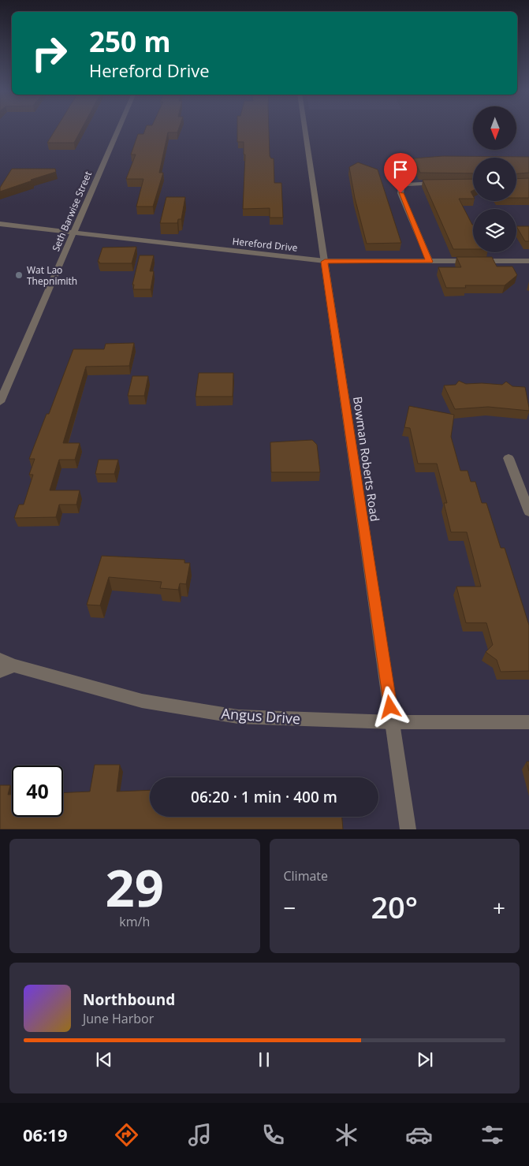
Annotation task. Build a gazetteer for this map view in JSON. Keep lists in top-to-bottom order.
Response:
{
  "streets": {
    "street": [
      "Seth Barwise Street",
      "Hereford Drive",
      "Bowman Roberts Road",
      "Angus Drive"
    ]
  },
  "crossings": [
    ["Seth Barwise Street", "Hereford Drive"],
    ["Hereford Drive", "Bowman Roberts Road"],
    ["Bowman Roberts Road", "Angus Drive"]
  ],
  "places": ["Wat Lao Thepnimith"],
  "north": "bottom",
  "page": {
    "turn": ["250 m", "Hereford Drive"],
    "limit": "40",
    "trip": "06:20 · 1 min · 400 m",
    "tile": [
      ["29", "km/h"],
      "Climate"
    ],
    "heat": ["−", "20°", "+"],
    "song": ["Northbound", "June Harbor"],
    "tabs": "06:19"
  }
}
